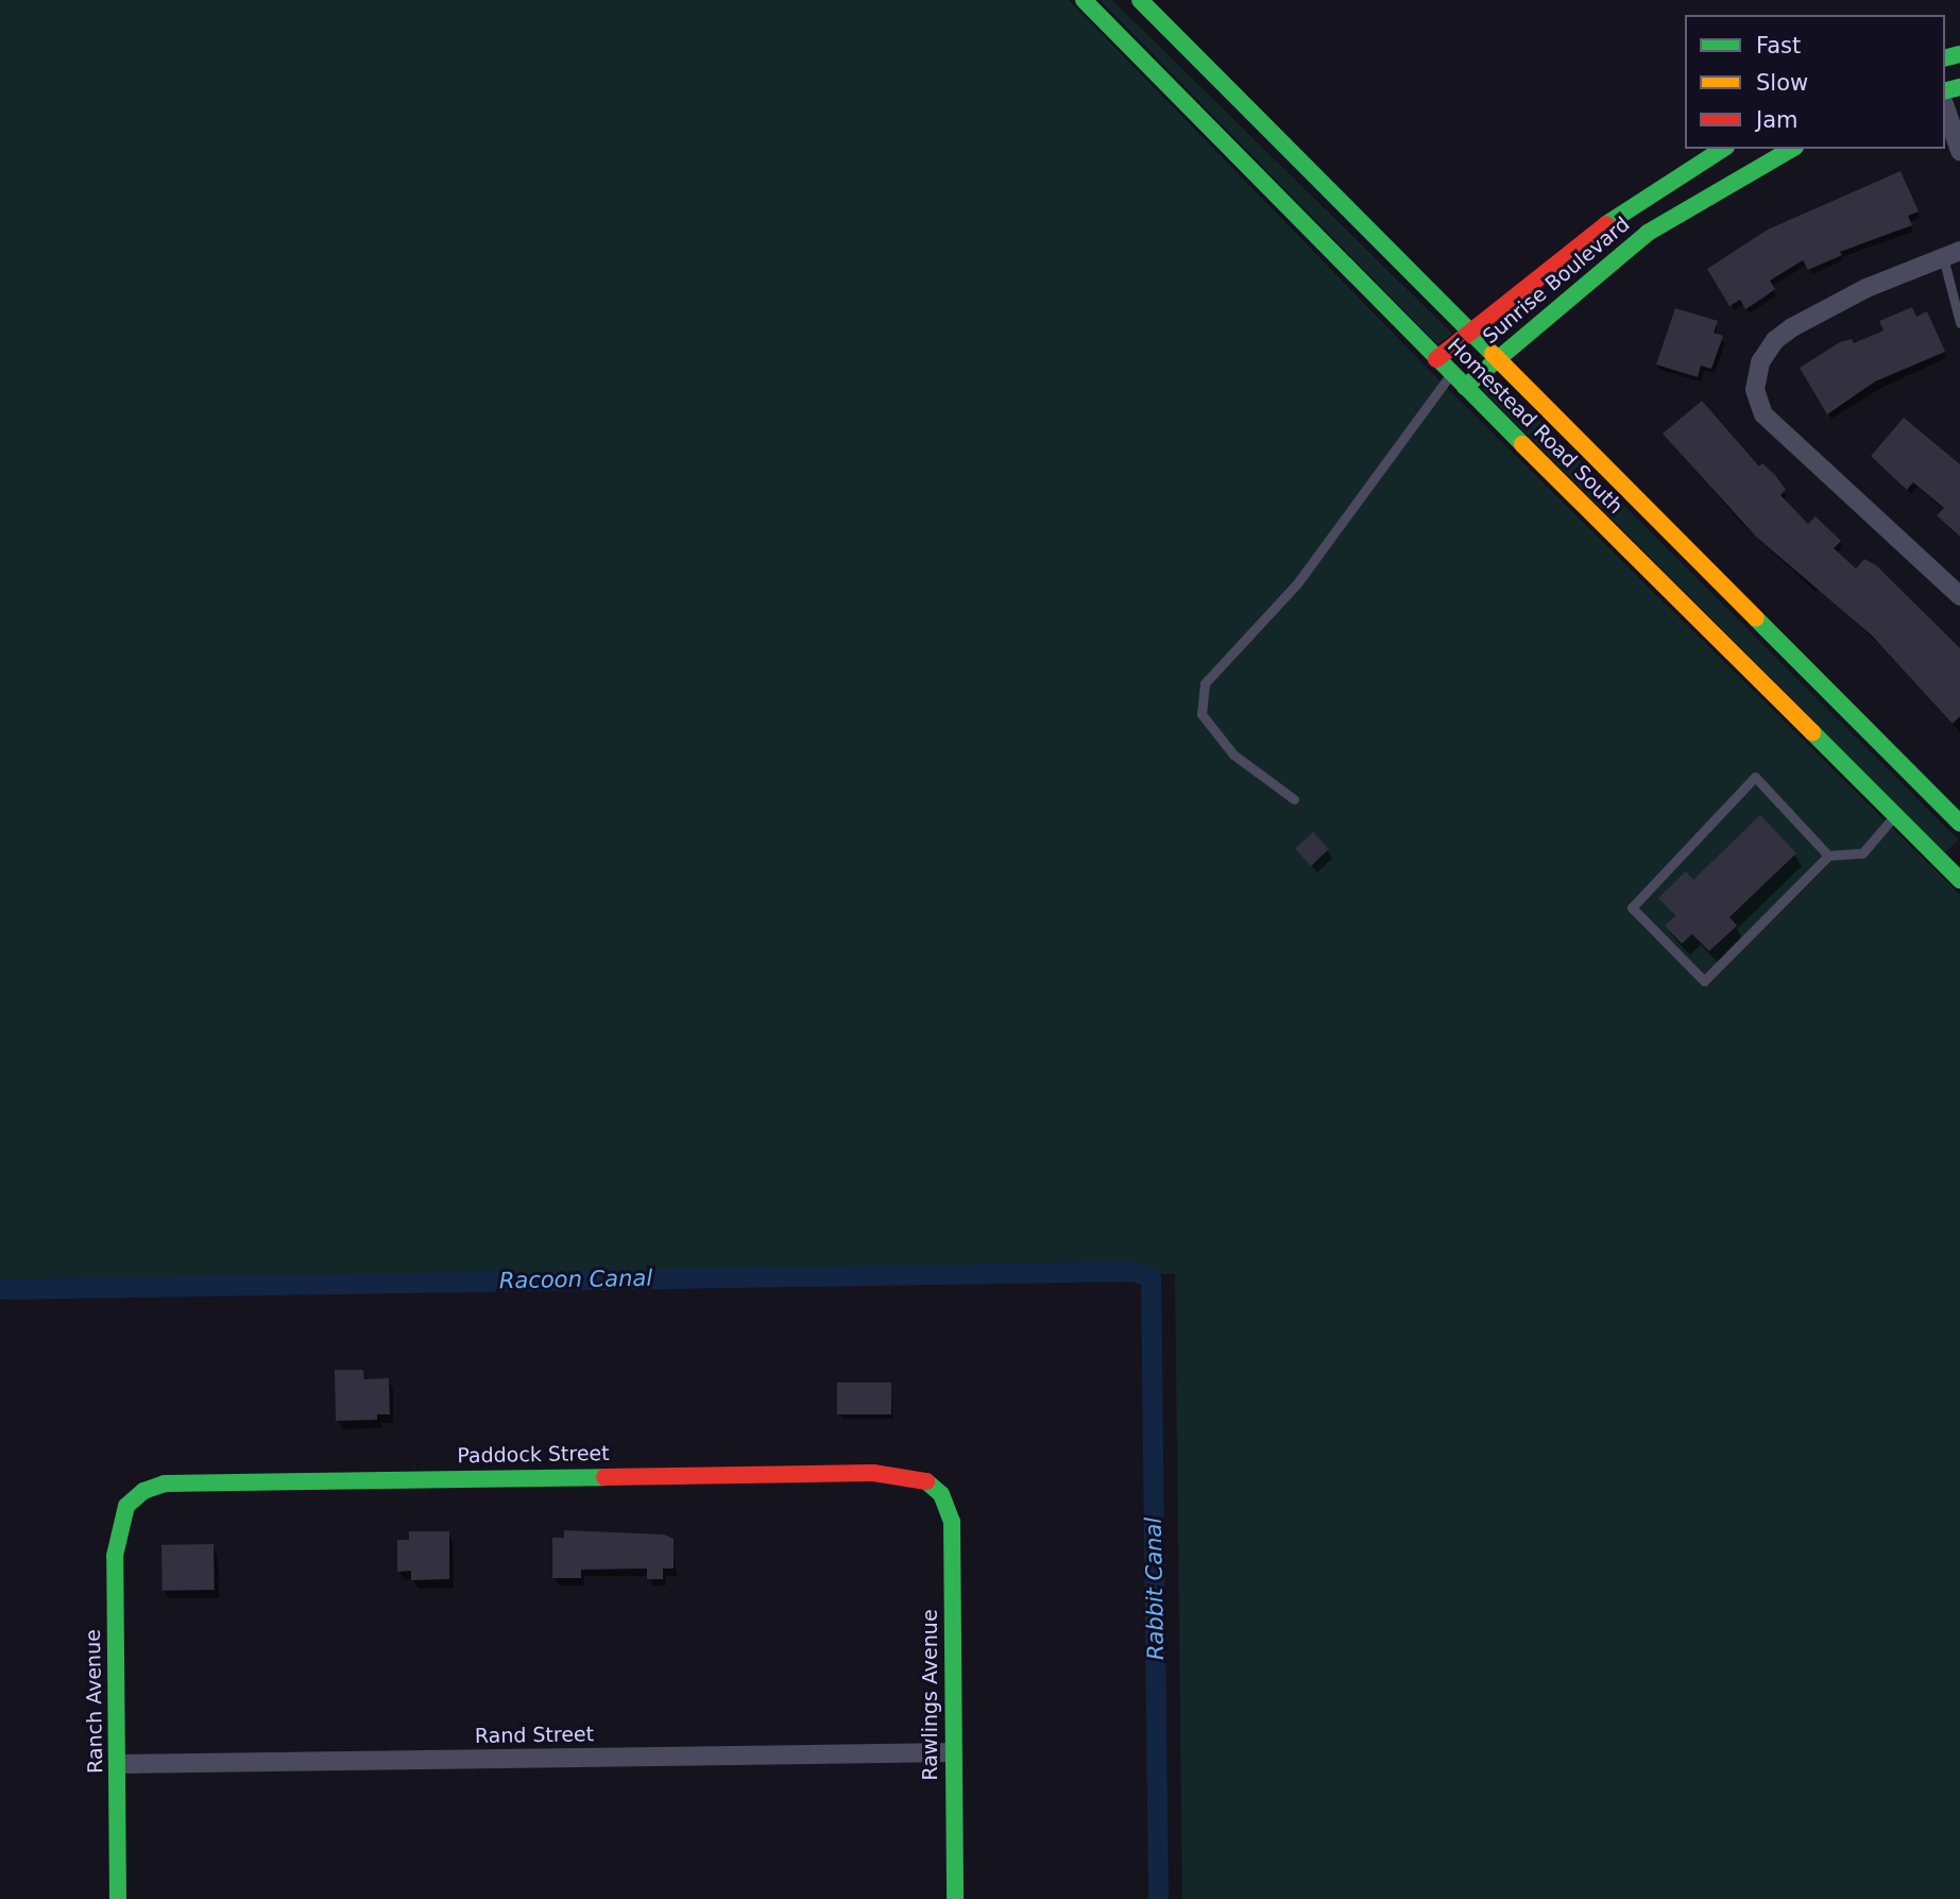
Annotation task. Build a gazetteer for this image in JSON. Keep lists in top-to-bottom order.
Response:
{
  "streets": {
    "street": [
      "Sunrise Boulevard",
      "Homestead Road South",
      "Paddock Street",
      "Rawlings Avenue",
      "Ranch Avenue",
      "Rand Street"
    ]
  },
  "crossings": [
    ["Sunrise Boulevard", "Homestead Road South"],
    ["Paddock Street", "Rawlings Avenue"],
    ["Paddock Street", "Ranch Avenue"],
    ["Rawlings Avenue", "Rand Street"],
    ["Ranch Avenue", "Rand Street"]
  ],
  "water": ["Racoon Canal", "Rabbit Canal"],
  "legend": ["Fast", "Slow", "Jam"]
}
